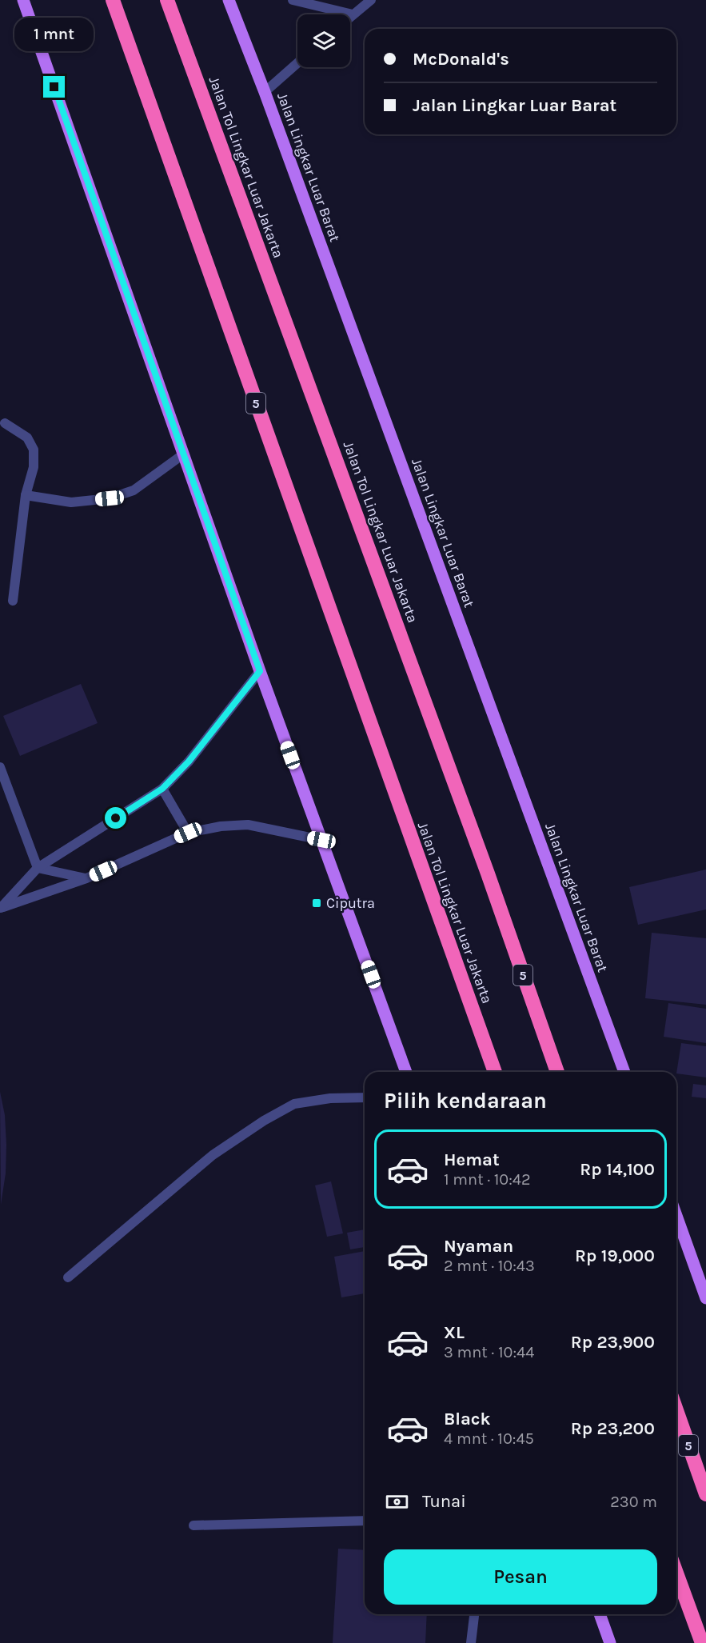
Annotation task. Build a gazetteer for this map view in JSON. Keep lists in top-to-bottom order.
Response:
{
  "streets": {
    "highway": ["Jalan Tol Lingkar Luar Jakarta", "5"],
    "main road": ["Jalan Lingkar Luar Barat"]
  },
  "places": {
    "transit": ["Ciputra"]
  },
  "page": {
    "bubble": "1 mnt",
    "banner": ["McDonald's", "Jalan Lingkar Luar Barat"],
    "heading": "Pilih kendaraan",
    "list": [
      {
        "name": "Hemat",
        "note": "1 mnt · 10:42",
        "value": "Rp 14,100"
      },
      {
        "name": "Nyaman",
        "note": "2 mnt · 10:43",
        "value": "Rp 19,000"
      },
      {
        "name": "XL",
        "note": "3 mnt · 10:44",
        "value": "Rp 23,900"
      },
      {
        "name": "Black",
        "note": "4 mnt · 10:45",
        "value": "Rp 23,200"
      }
    ],
    "pay": ["Tunai", "230 m"],
    "buttons": "Pesan"
  }
}
